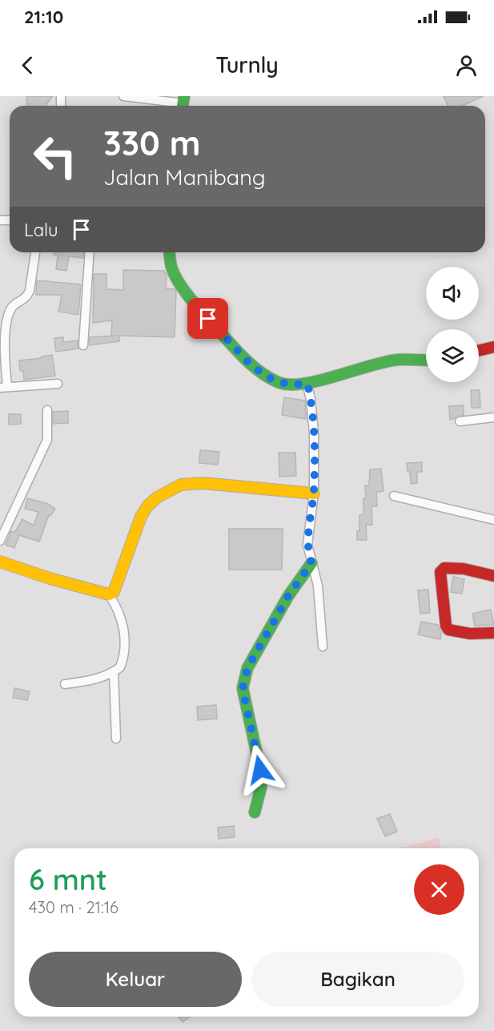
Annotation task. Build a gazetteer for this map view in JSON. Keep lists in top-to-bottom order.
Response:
{
  "page": {
    "status": "21:10",
    "header": "Turnly",
    "turn": ["330 m", "Jalan Manibang"],
    "then": "Lalu",
    "heading": ["6 mnt", "430 m · 21:16"],
    "buttons": ["Keluar", "Bagikan"]
  }
}
